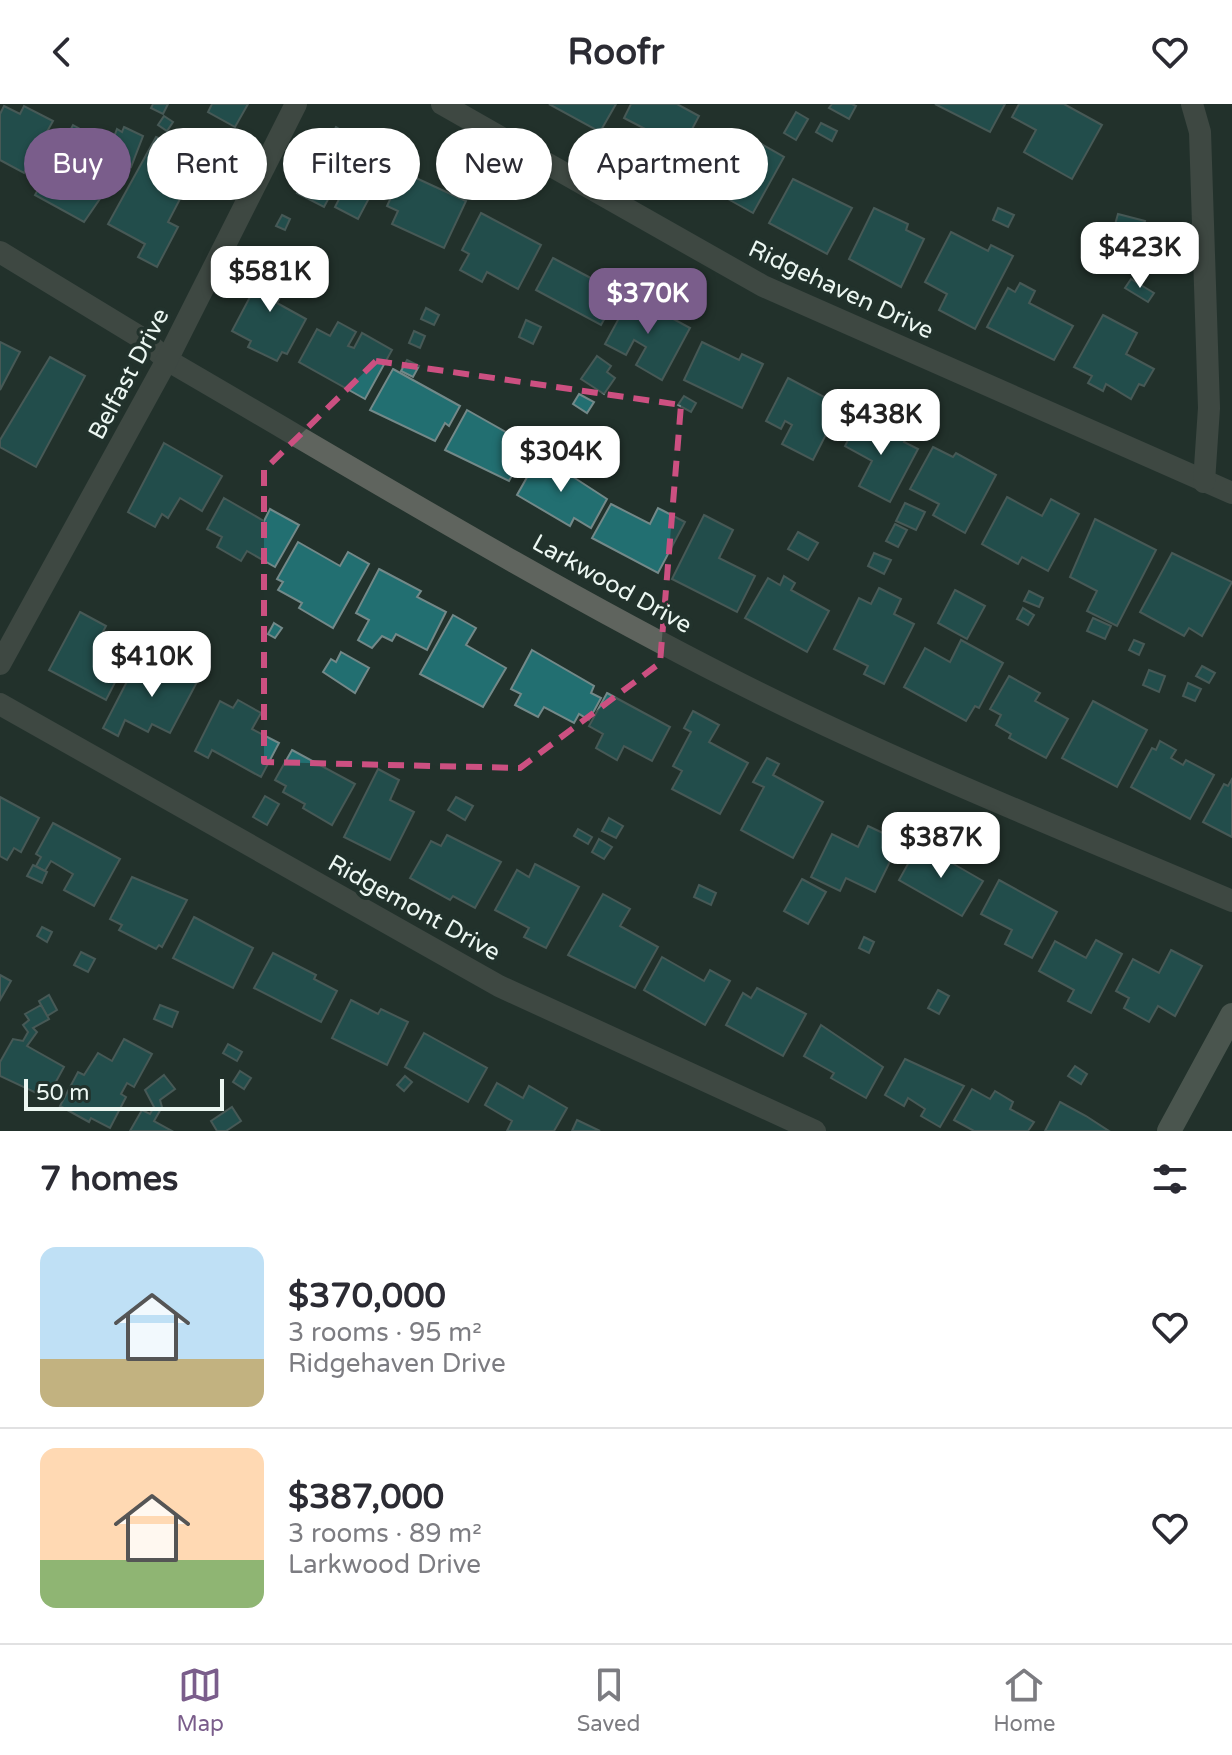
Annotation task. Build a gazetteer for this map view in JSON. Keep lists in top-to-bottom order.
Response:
{
  "streets": {
    "street": [
      "Ridgehaven Drive",
      "Belfast Drive",
      "Larkwood Drive",
      "Ridgemont Drive"
    ]
  },
  "crossings": [
    ["Belfast Drive", "Larkwood Drive"]
  ],
  "scale_bar": "50 m",
  "page": {
    "header": "Roofr",
    "chip": [
      "Buy",
      "Rent",
      "Filters",
      "New",
      "Apartment"
    ],
    "price": [
      "$423K",
      "$581K",
      "$370K",
      "$438K",
      "$304K",
      "$410K",
      "$387K"
    ],
    "scale": "50 m",
    "heading": "7 homes",
    "list": [
      {
        "name": "$370,000",
        "note": "3 rooms · 95 m² · Ridgehaven Drive"
      },
      {
        "name": "$387,000",
        "note": "3 rooms · 89 m² · Larkwood Drive"
      }
    ],
    "tabs": ["Map", "Saved", "Home"]
  }
}
